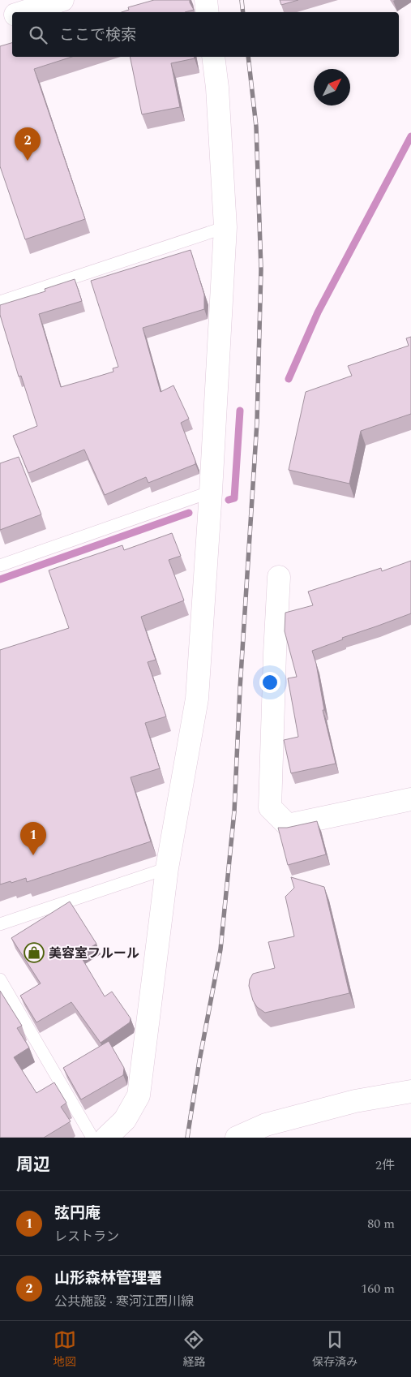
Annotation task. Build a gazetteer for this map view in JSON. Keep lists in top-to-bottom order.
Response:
{
  "places": {
    "shop": ["美容室フルール"]
  },
  "north": "top right",
  "page": {
    "search": "ここで検索",
    "pins": ["2", "1"],
    "heading": ["周辺", "2件"],
    "list": [
      {
        "mark": "1",
        "name": "弦円庵",
        "note": "レストラン",
        "value": "80 m"
      },
      {
        "mark": "2",
        "name": "山形森林管理署",
        "note": "公共施設 · 寒河江西川線",
        "value": "160 m"
      }
    ],
    "nav": ["地図", "経路", "保存済み"]
  }
}
